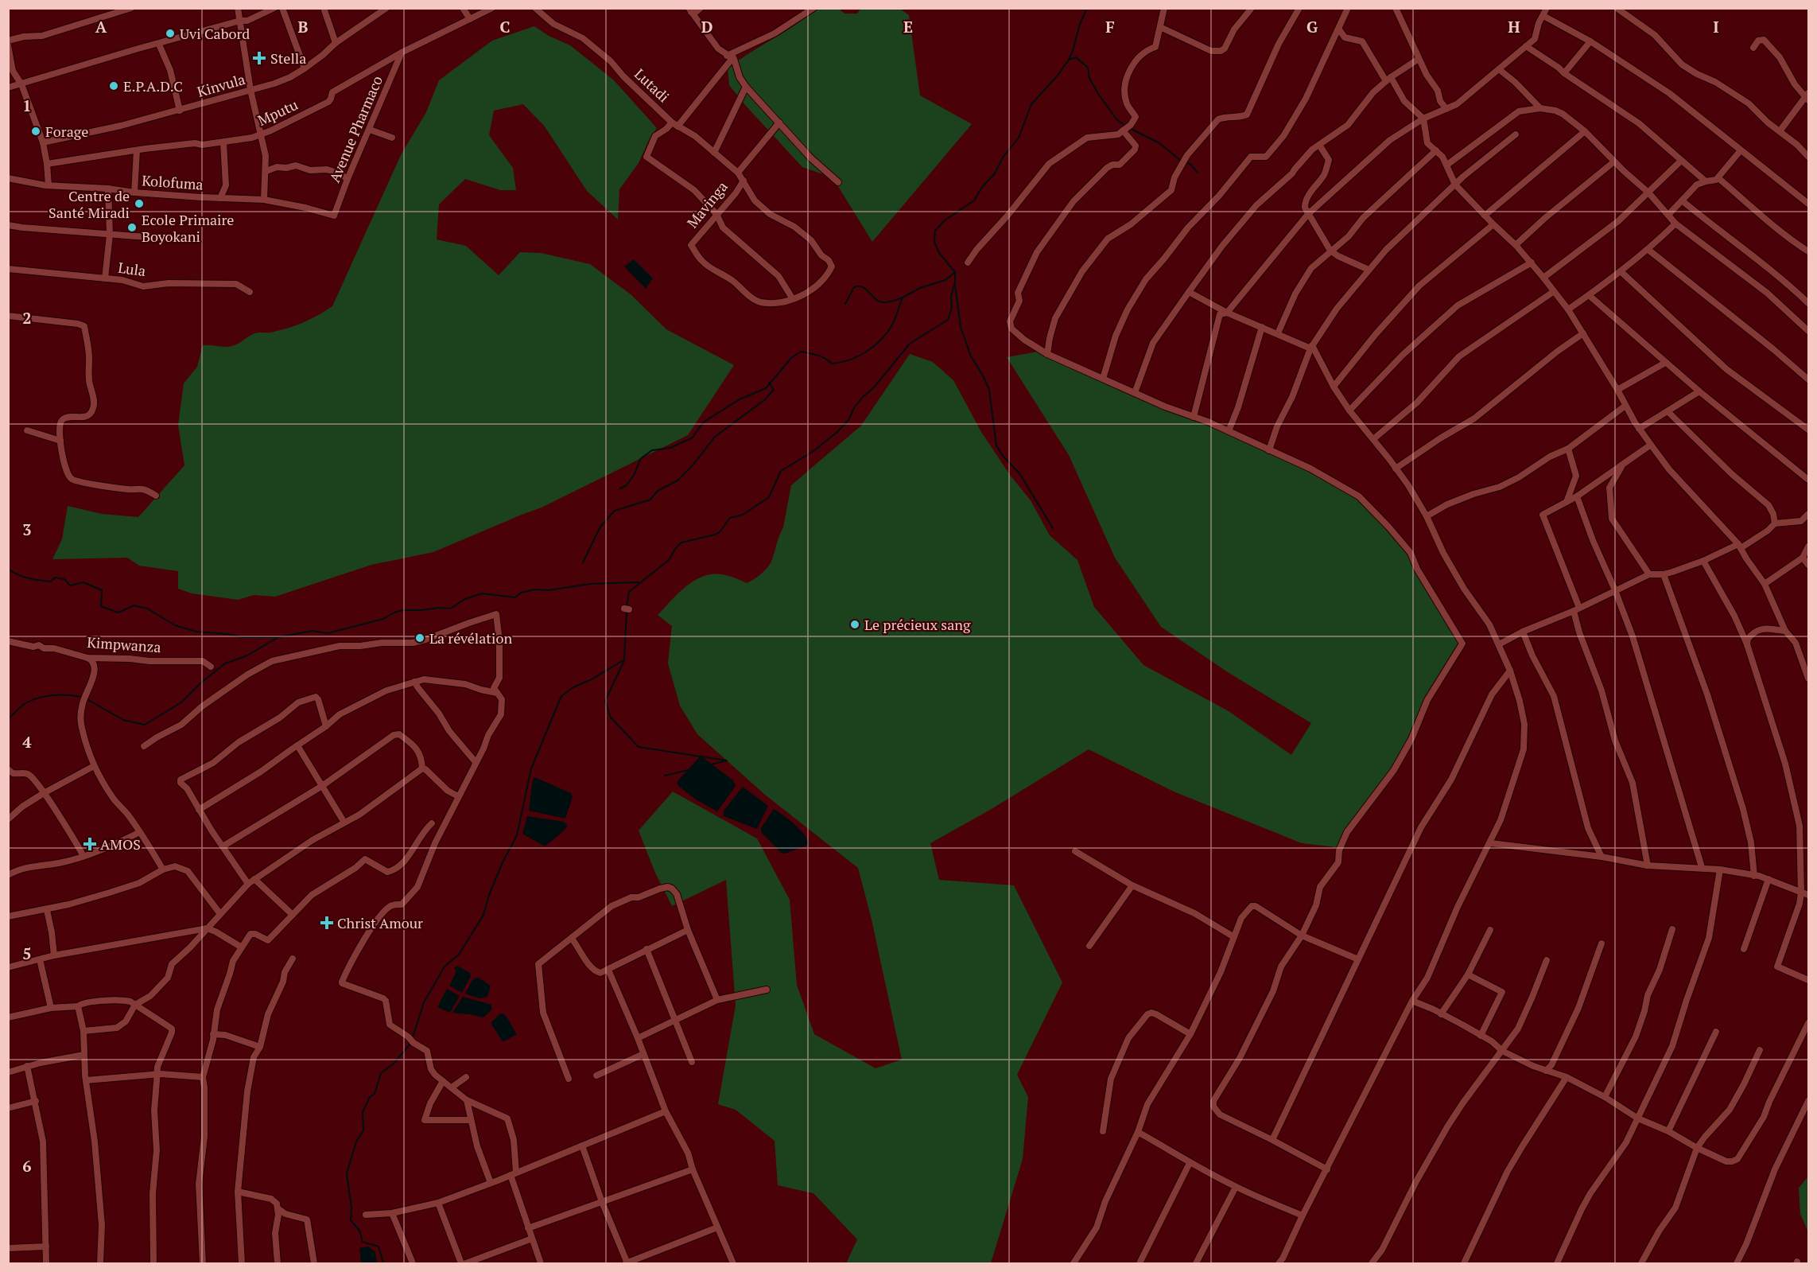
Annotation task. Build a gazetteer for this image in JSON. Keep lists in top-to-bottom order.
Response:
{
  "streets": {
    "street": [
      "Kinvula",
      "Lutadi",
      "Mputu",
      "Avenue Pharmaco",
      "Kolofuma",
      "Mavinga",
      "Lula",
      "Kimpwanza"
    ]
  },
  "crossings": [
    ["Lutadi", "Mavinga"],
    ["Mputu", "Avenue Pharmaco"],
    ["Avenue Pharmaco", "Kolofuma"]
  ],
  "places": {
    "other": [
      "Uvi Cabord",
      "E.P.A.D.C",
      "Forage",
      "Centre de Santé Miradi",
      "Ecole Primaire Boyokani",
      "Le précieux sang",
      "La révélation"
    ],
    "health": ["Stella", "AMOS", "Christ Amour"]
  },
  "grid": {
    "columns": [
      "A",
      "B",
      "C",
      "D",
      "E",
      "F",
      "G",
      "H",
      "I"
    ],
    "rows": [
      "1",
      "2",
      "3",
      "4",
      "5",
      "6"
    ]
  }
}
